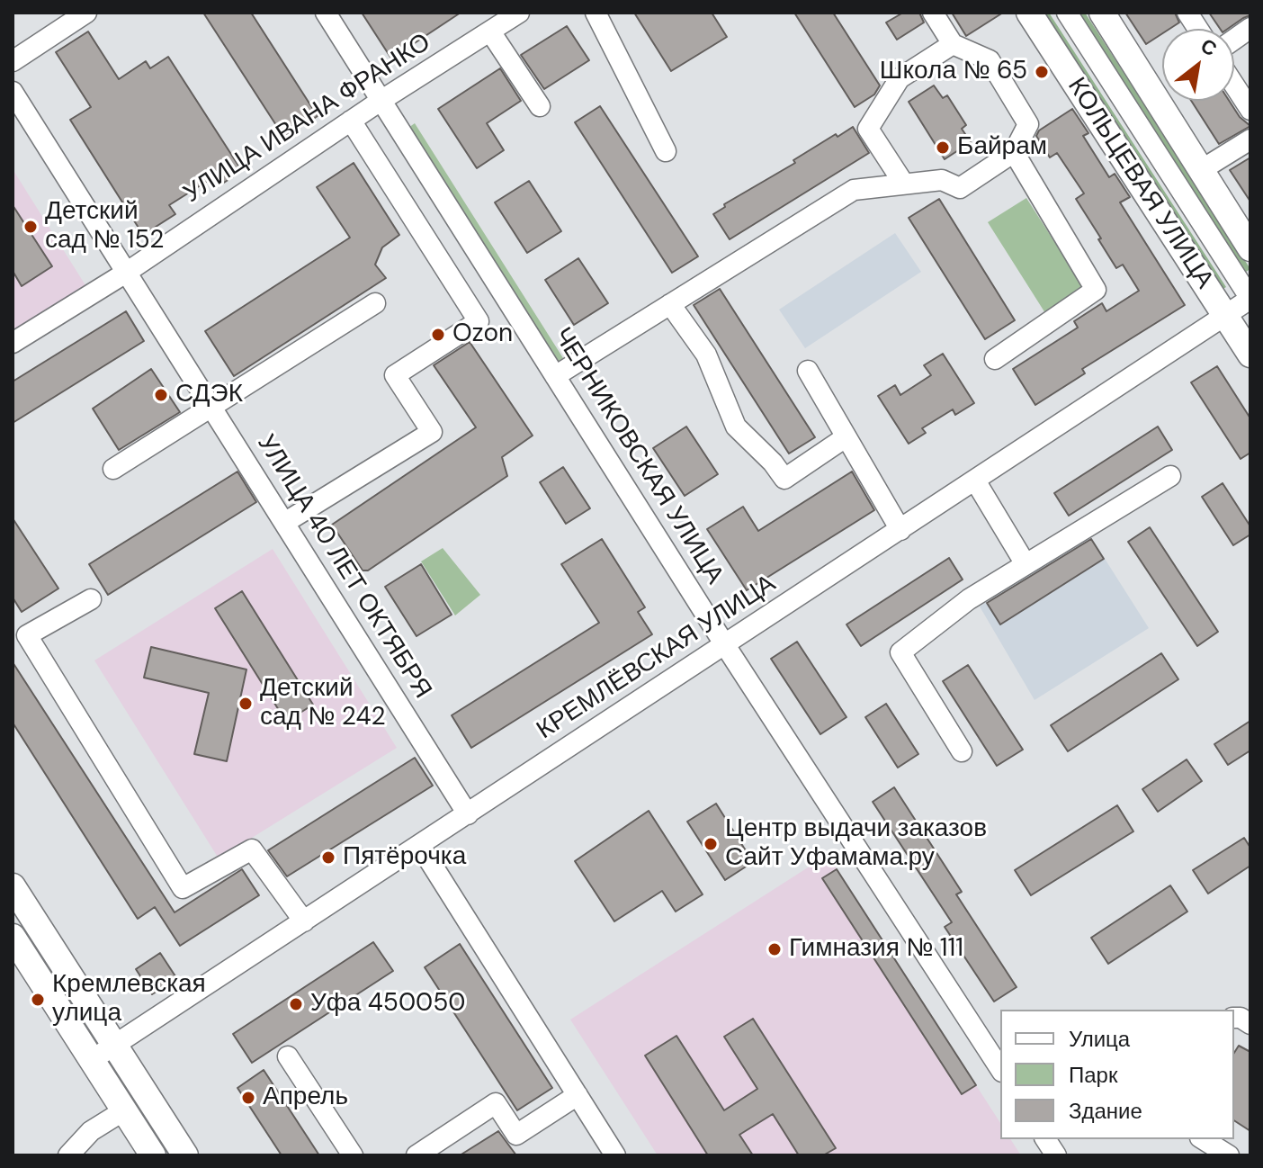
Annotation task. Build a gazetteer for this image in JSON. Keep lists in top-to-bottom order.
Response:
{
  "streets": {
    "main road": ["КОЛЬЦЕВАЯ УЛИЦА"],
    "street": [
      "УЛИЦА ИВАНА ФРАНКО",
      "ЧЕРНИКОВСКАЯ УЛИЦА",
      "УЛИЦА 40 ЛЕТ ОКТЯБРЯ",
      "КРЕМЛЁВСКАЯ УЛИЦА"
    ]
  },
  "crossings": [
    ["УЛИЦА ИВАНА ФРАНКО", "ЧЕРНИКОВСКАЯ УЛИЦА"],
    ["УЛИЦА ИВАНА ФРАНКО", "УЛИЦА 40 ЛЕТ ОКТЯБРЯ"],
    ["КОЛЬЦЕВАЯ УЛИЦА", "КРЕМЛЁВСКАЯ УЛИЦА"],
    ["ЧЕРНИКОВСКАЯ УЛИЦА", "КРЕМЛЁВСКАЯ УЛИЦА"],
    ["УЛИЦА 40 ЛЕТ ОКТЯБРЯ", "КРЕМЛЁВСКАЯ УЛИЦА"]
  ],
  "places": [
    "Школа № 65",
    "Байрам",
    "Детский сад № 152",
    "Ozon",
    "СДЭК",
    "Детский сад № 242",
    "Центр выдачи заказов Сайт Уфамама.ру",
    "Пятёрочка",
    "Гимназия № 111",
    "Кремлевская улица",
    "Уфа 450050",
    "Апрель"
  ],
  "legend": ["Улица", "Парк", "Здание"],
  "north": "top right"
}
